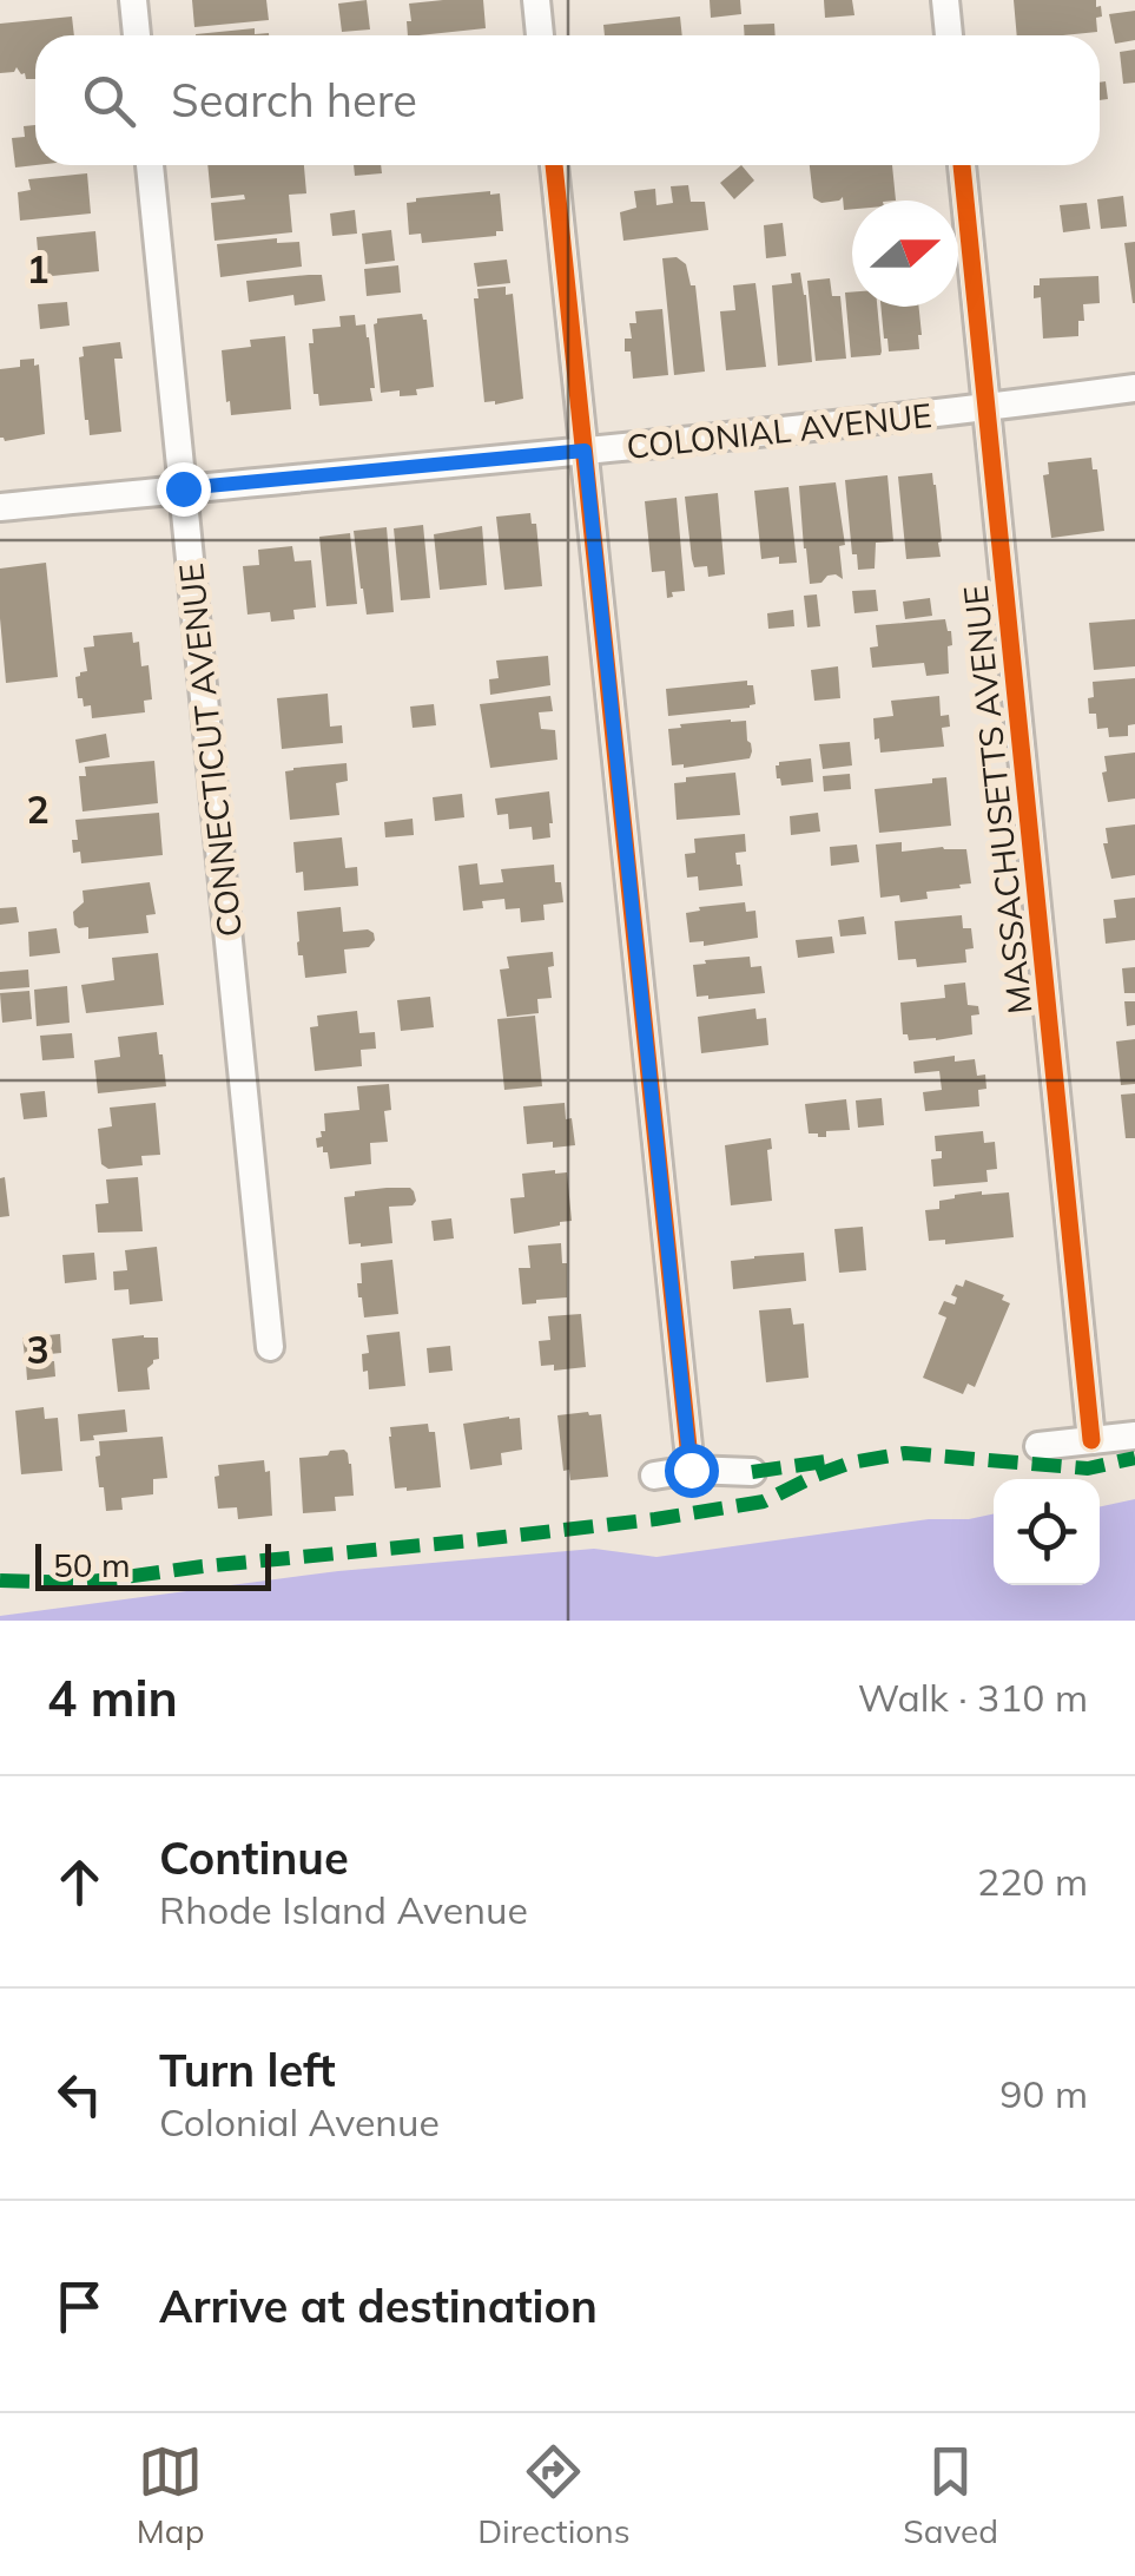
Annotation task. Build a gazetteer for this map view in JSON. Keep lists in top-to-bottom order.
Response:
{
  "streets": {
    "street": ["COLONIAL AVENUE", "CONNECTICUT AVENUE", "MASSACHUSETTS AVENUE"]
  },
  "crossings": [
    ["COLONIAL AVENUE", "CONNECTICUT AVENUE"],
    ["COLONIAL AVENUE", "MASSACHUSETTS AVENUE"]
  ],
  "scale_bar": "50 m",
  "north": "right",
  "page": {
    "search": "Search here",
    "scale": "50 m",
    "heading": ["4 min", "Walk · 310 m"],
    "list": [
      ["Continue", "Rhode Island Avenue", "220 m"],
      ["Turn left", "Colonial Avenue", "90 m"],
      "Arrive at destination"
    ],
    "nav": ["Map", "Directions", "Saved"]
  },
  "grid": {
    "rows": ["1", "2", "3"]
  }
}
